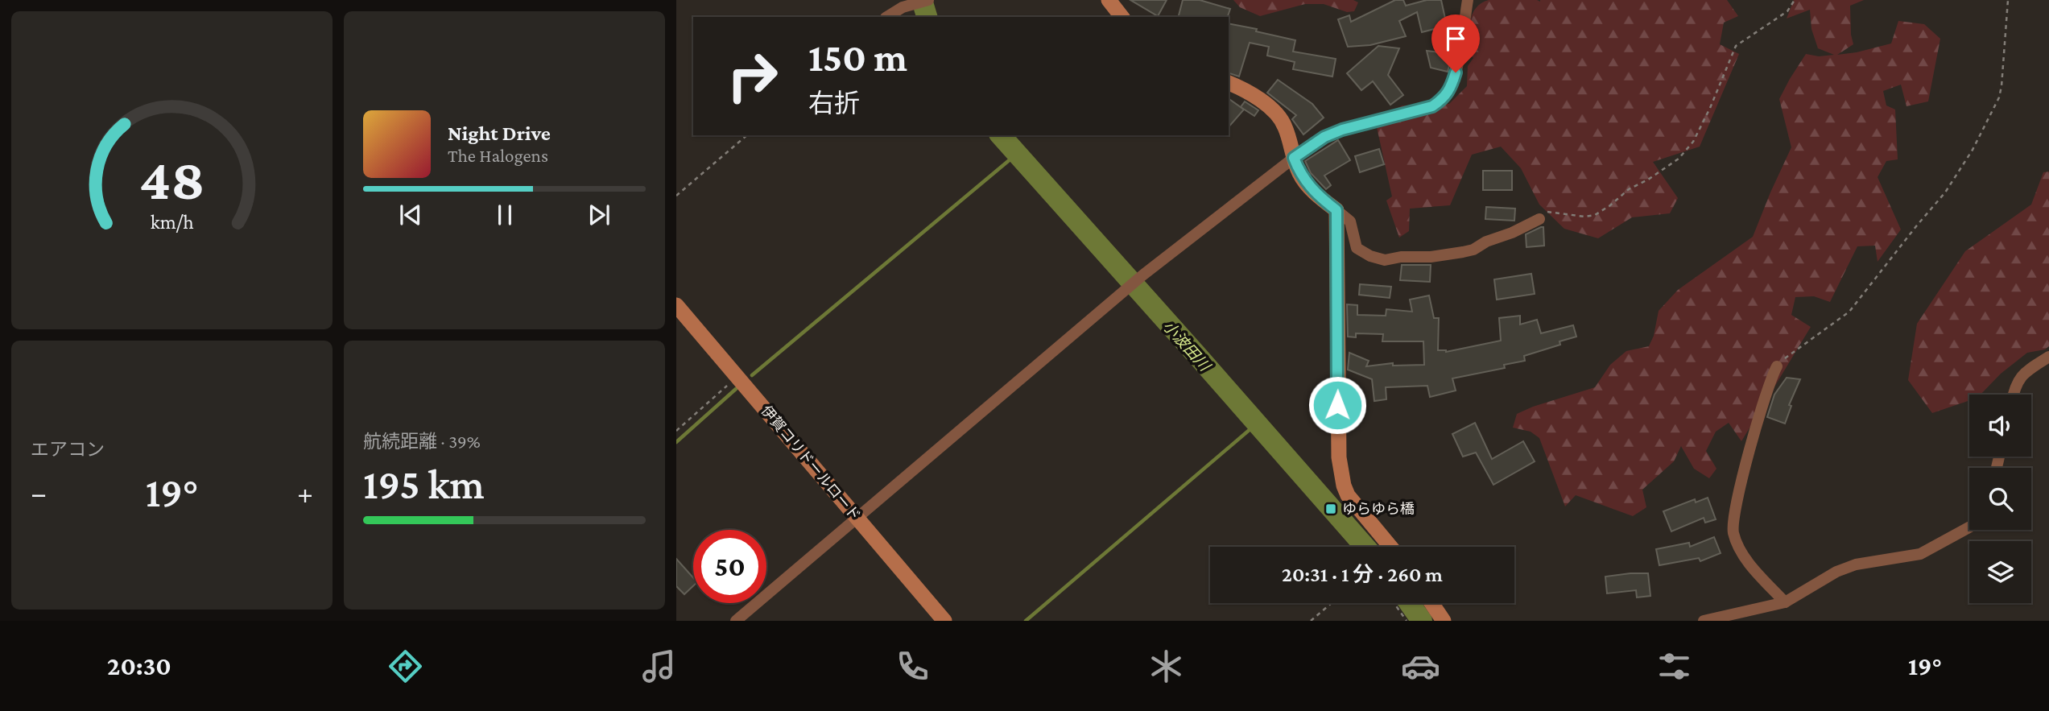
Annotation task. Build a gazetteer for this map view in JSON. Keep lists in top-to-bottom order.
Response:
{
  "streets": {
    "main road": ["伊賀コリドールロード"]
  },
  "water": ["小波田川"],
  "places": {
    "transit": ["ゆらゆら橋"]
  },
  "page": {
    "turn": ["150 m", "右折"],
    "song": ["Night Drive", "The Halogens"],
    "tile": [
      "エアコン",
      ["航続距離 · 39%", "195 km"]
    ],
    "heat": ["−", "19°", "+"],
    "limit": "50",
    "trip": "20:31 · 1 分 · 260 m",
    "tabs": ["20:30", "19°"],
    "gauge": ["48", "km/h"]
  }
}
